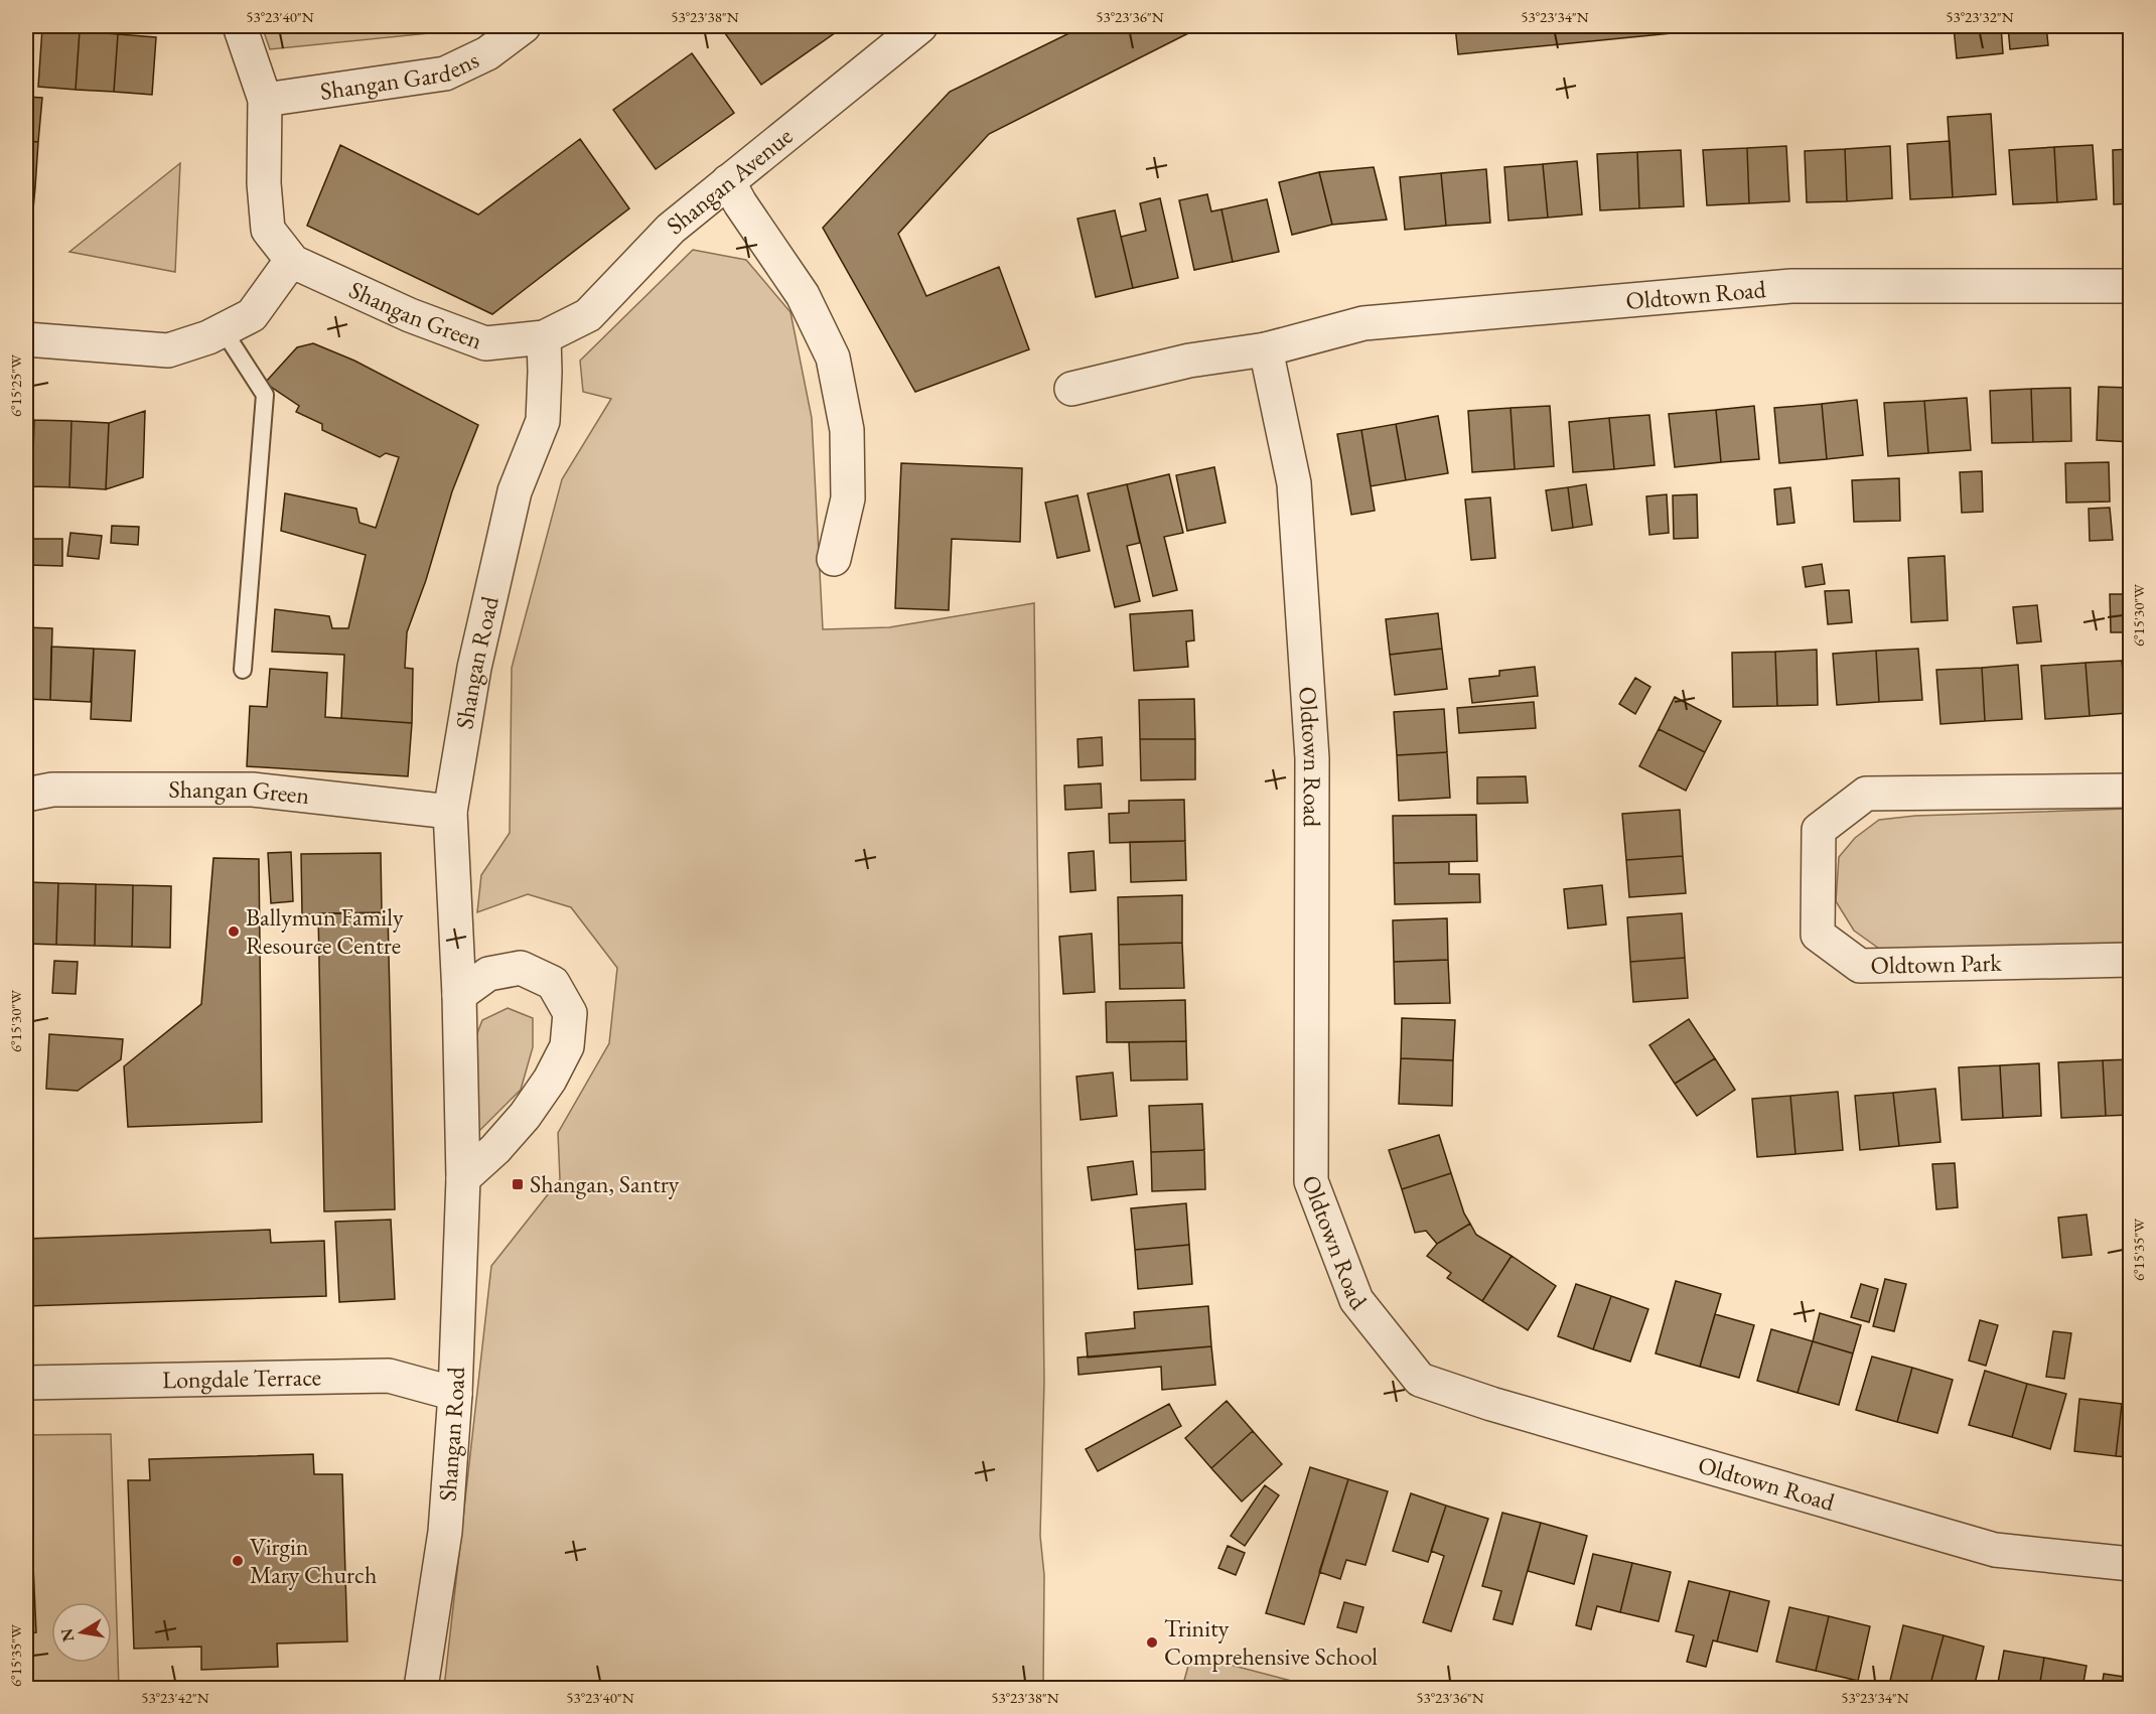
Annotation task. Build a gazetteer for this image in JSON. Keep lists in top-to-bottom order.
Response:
{
  "streets": {
    "street": [
      "Shangan Gardens",
      "Shangan Avenue",
      "Oldtown Road",
      "Shangan Green",
      "Shangan Road",
      "Oldtown Park",
      "Longdale Terrace"
    ]
  },
  "crossings": [
    ["Shangan Gardens", "Shangan Green"],
    ["Shangan Avenue", "Shangan Green"],
    ["Shangan Avenue", "Shangan Road"],
    ["Shangan Green", "Shangan Road"],
    ["Shangan Road", "Longdale Terrace"]
  ],
  "places": {
    "other": ["Ballymun Family Resource Centre", "Virgin Mary Church", "Trinity Comprehensive School"],
    "transit": ["Shangan, Santry"]
  },
  "north": "left",
  "coordinates": [
    "53°23'40\"N",
    "53°23'38\"N",
    "53°23'36\"N",
    "53°23'34\"N",
    "53°23'32\"N",
    "6°15'25\"W",
    "6°15'30\"W",
    "6°15'35\"W",
    "53°23'42\"N"
  ]
}
